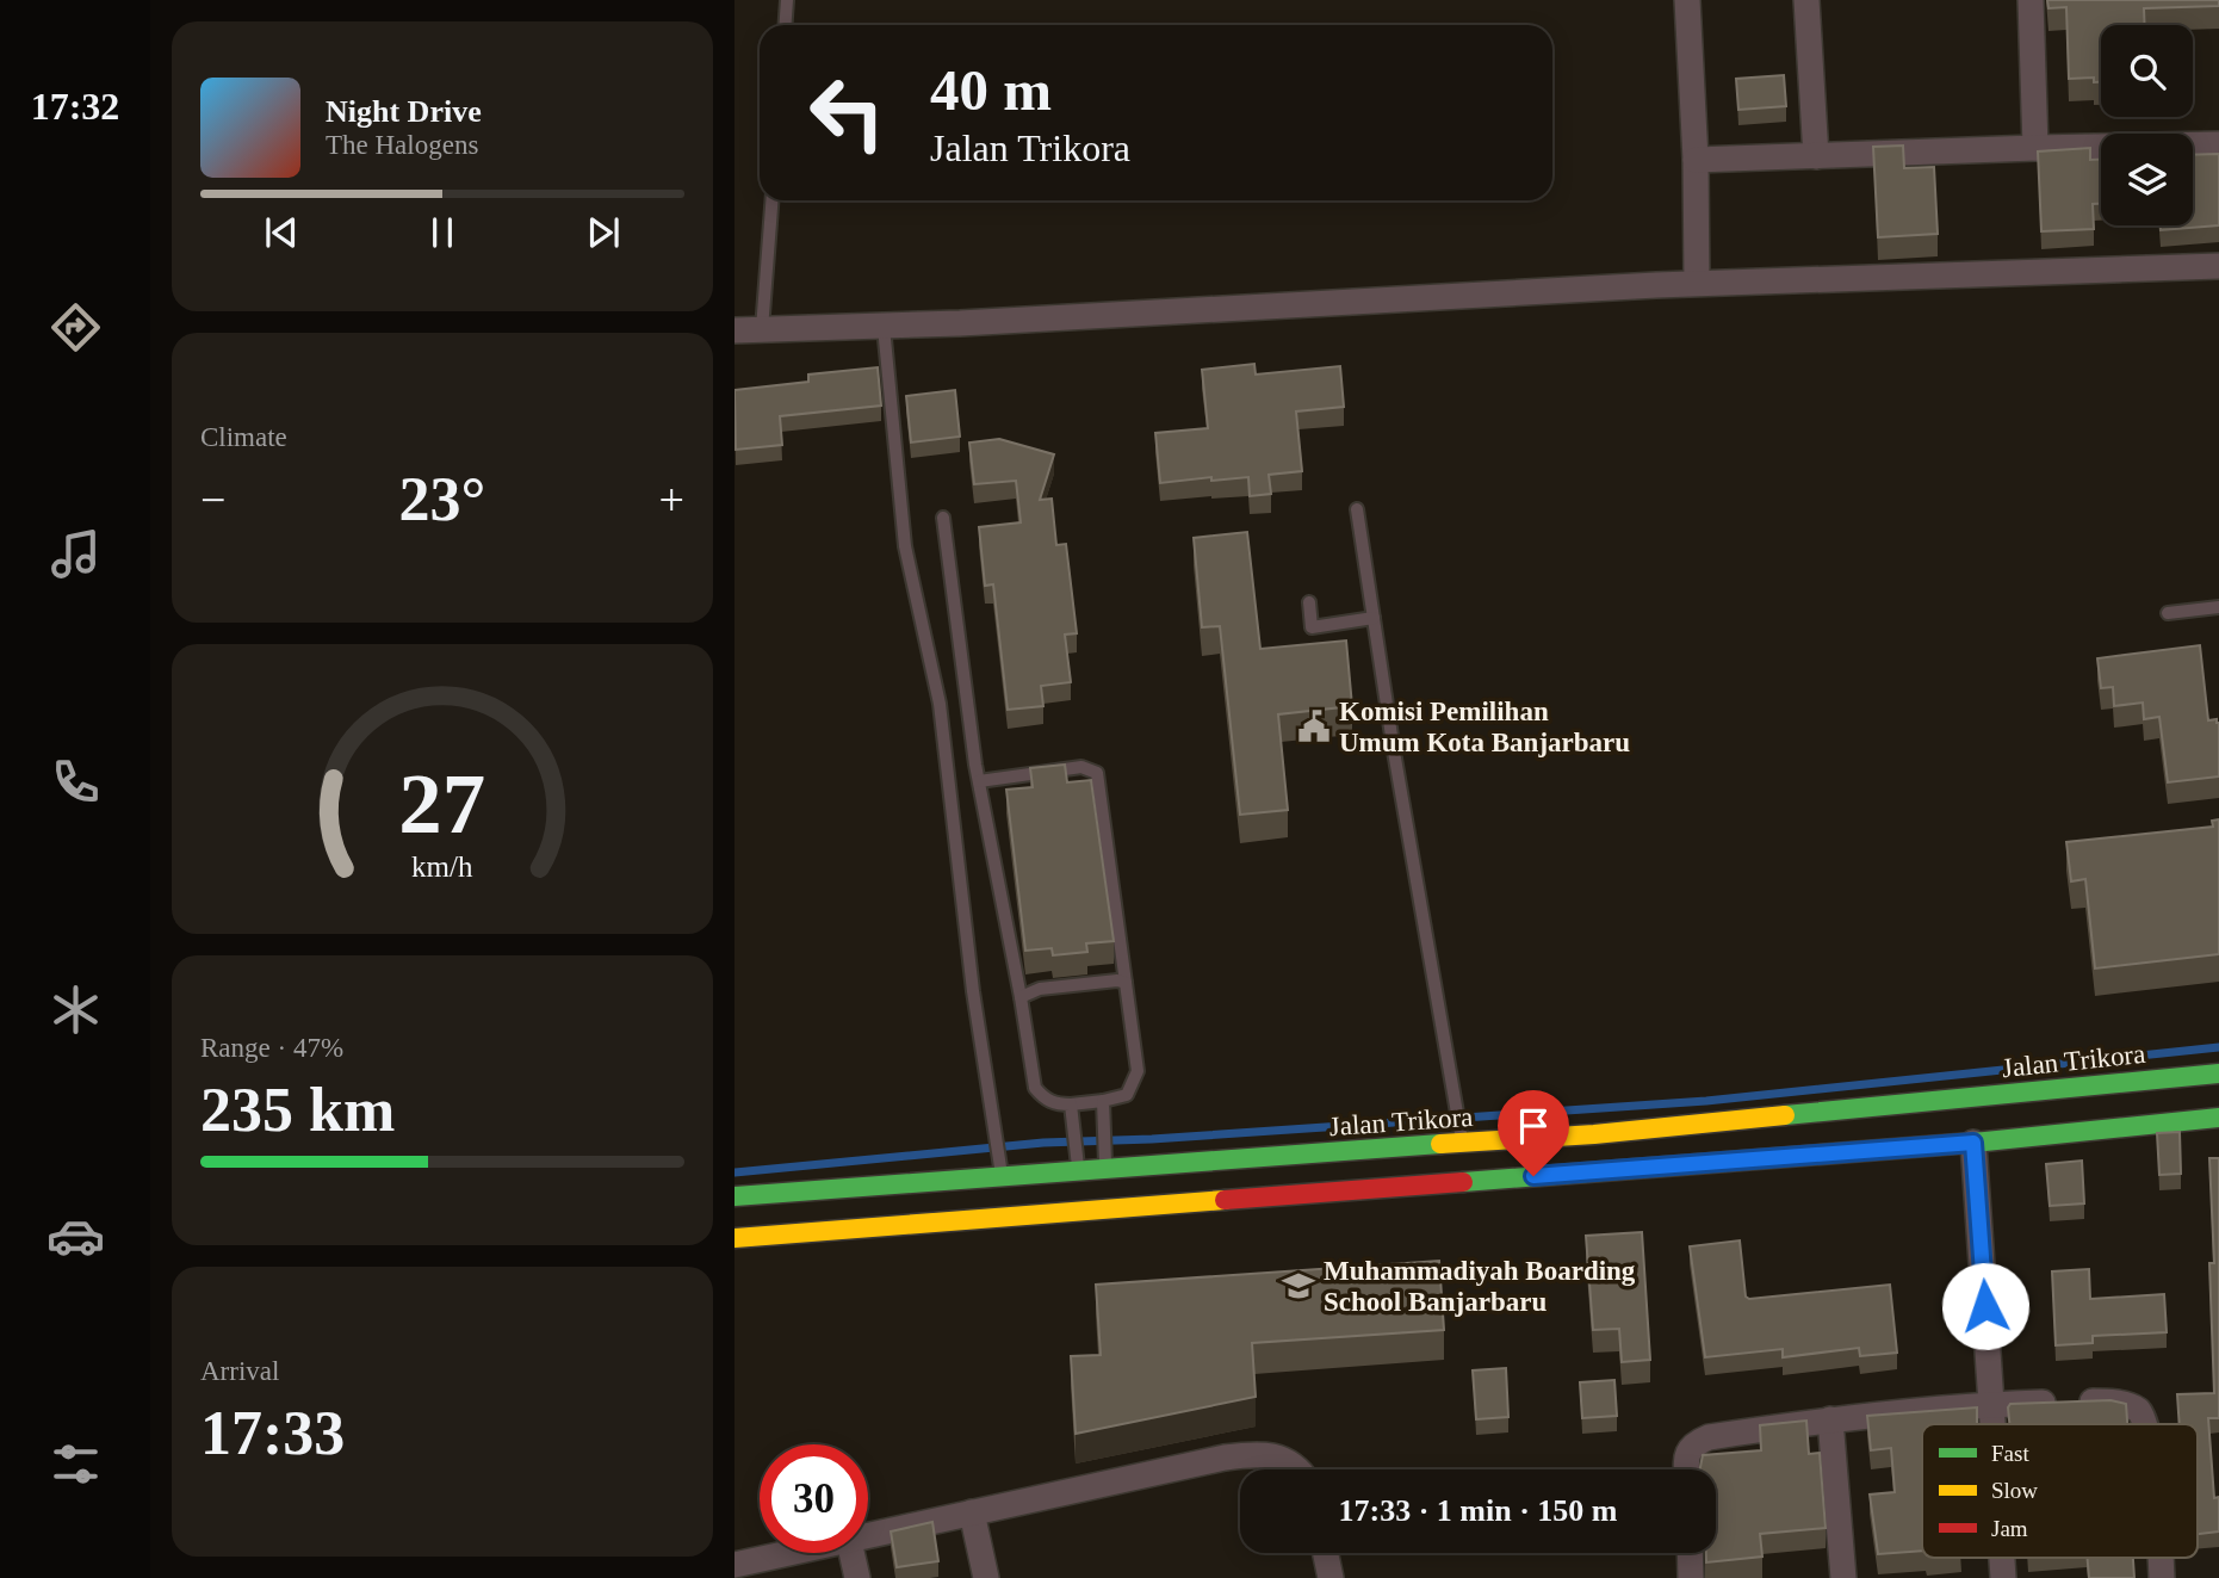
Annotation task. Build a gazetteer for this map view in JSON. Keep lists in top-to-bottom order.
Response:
{
  "streets": {
    "main road": ["Jalan Trikora"]
  },
  "places": {
    "public building": ["Komisi Pemilihan Umum Kota Banjarbaru"],
    "school or university": ["Muhammadiyah Boarding School Banjarbaru"]
  },
  "legend": ["Fast", "Slow", "Jam"],
  "page": {
    "tabs": "17:32",
    "turn": ["40 m", "Jalan Trikora"],
    "song": ["Night Drive", "The Halogens"],
    "tile": [
      "Climate",
      ["Range · 47%", "235 km"],
      ["Arrival", "17:33"]
    ],
    "heat": ["−", "23°", "+"],
    "limit": "30",
    "trip": "17:33 · 1 min · 150 m",
    "gauge": ["27", "km/h"]
  }
}
